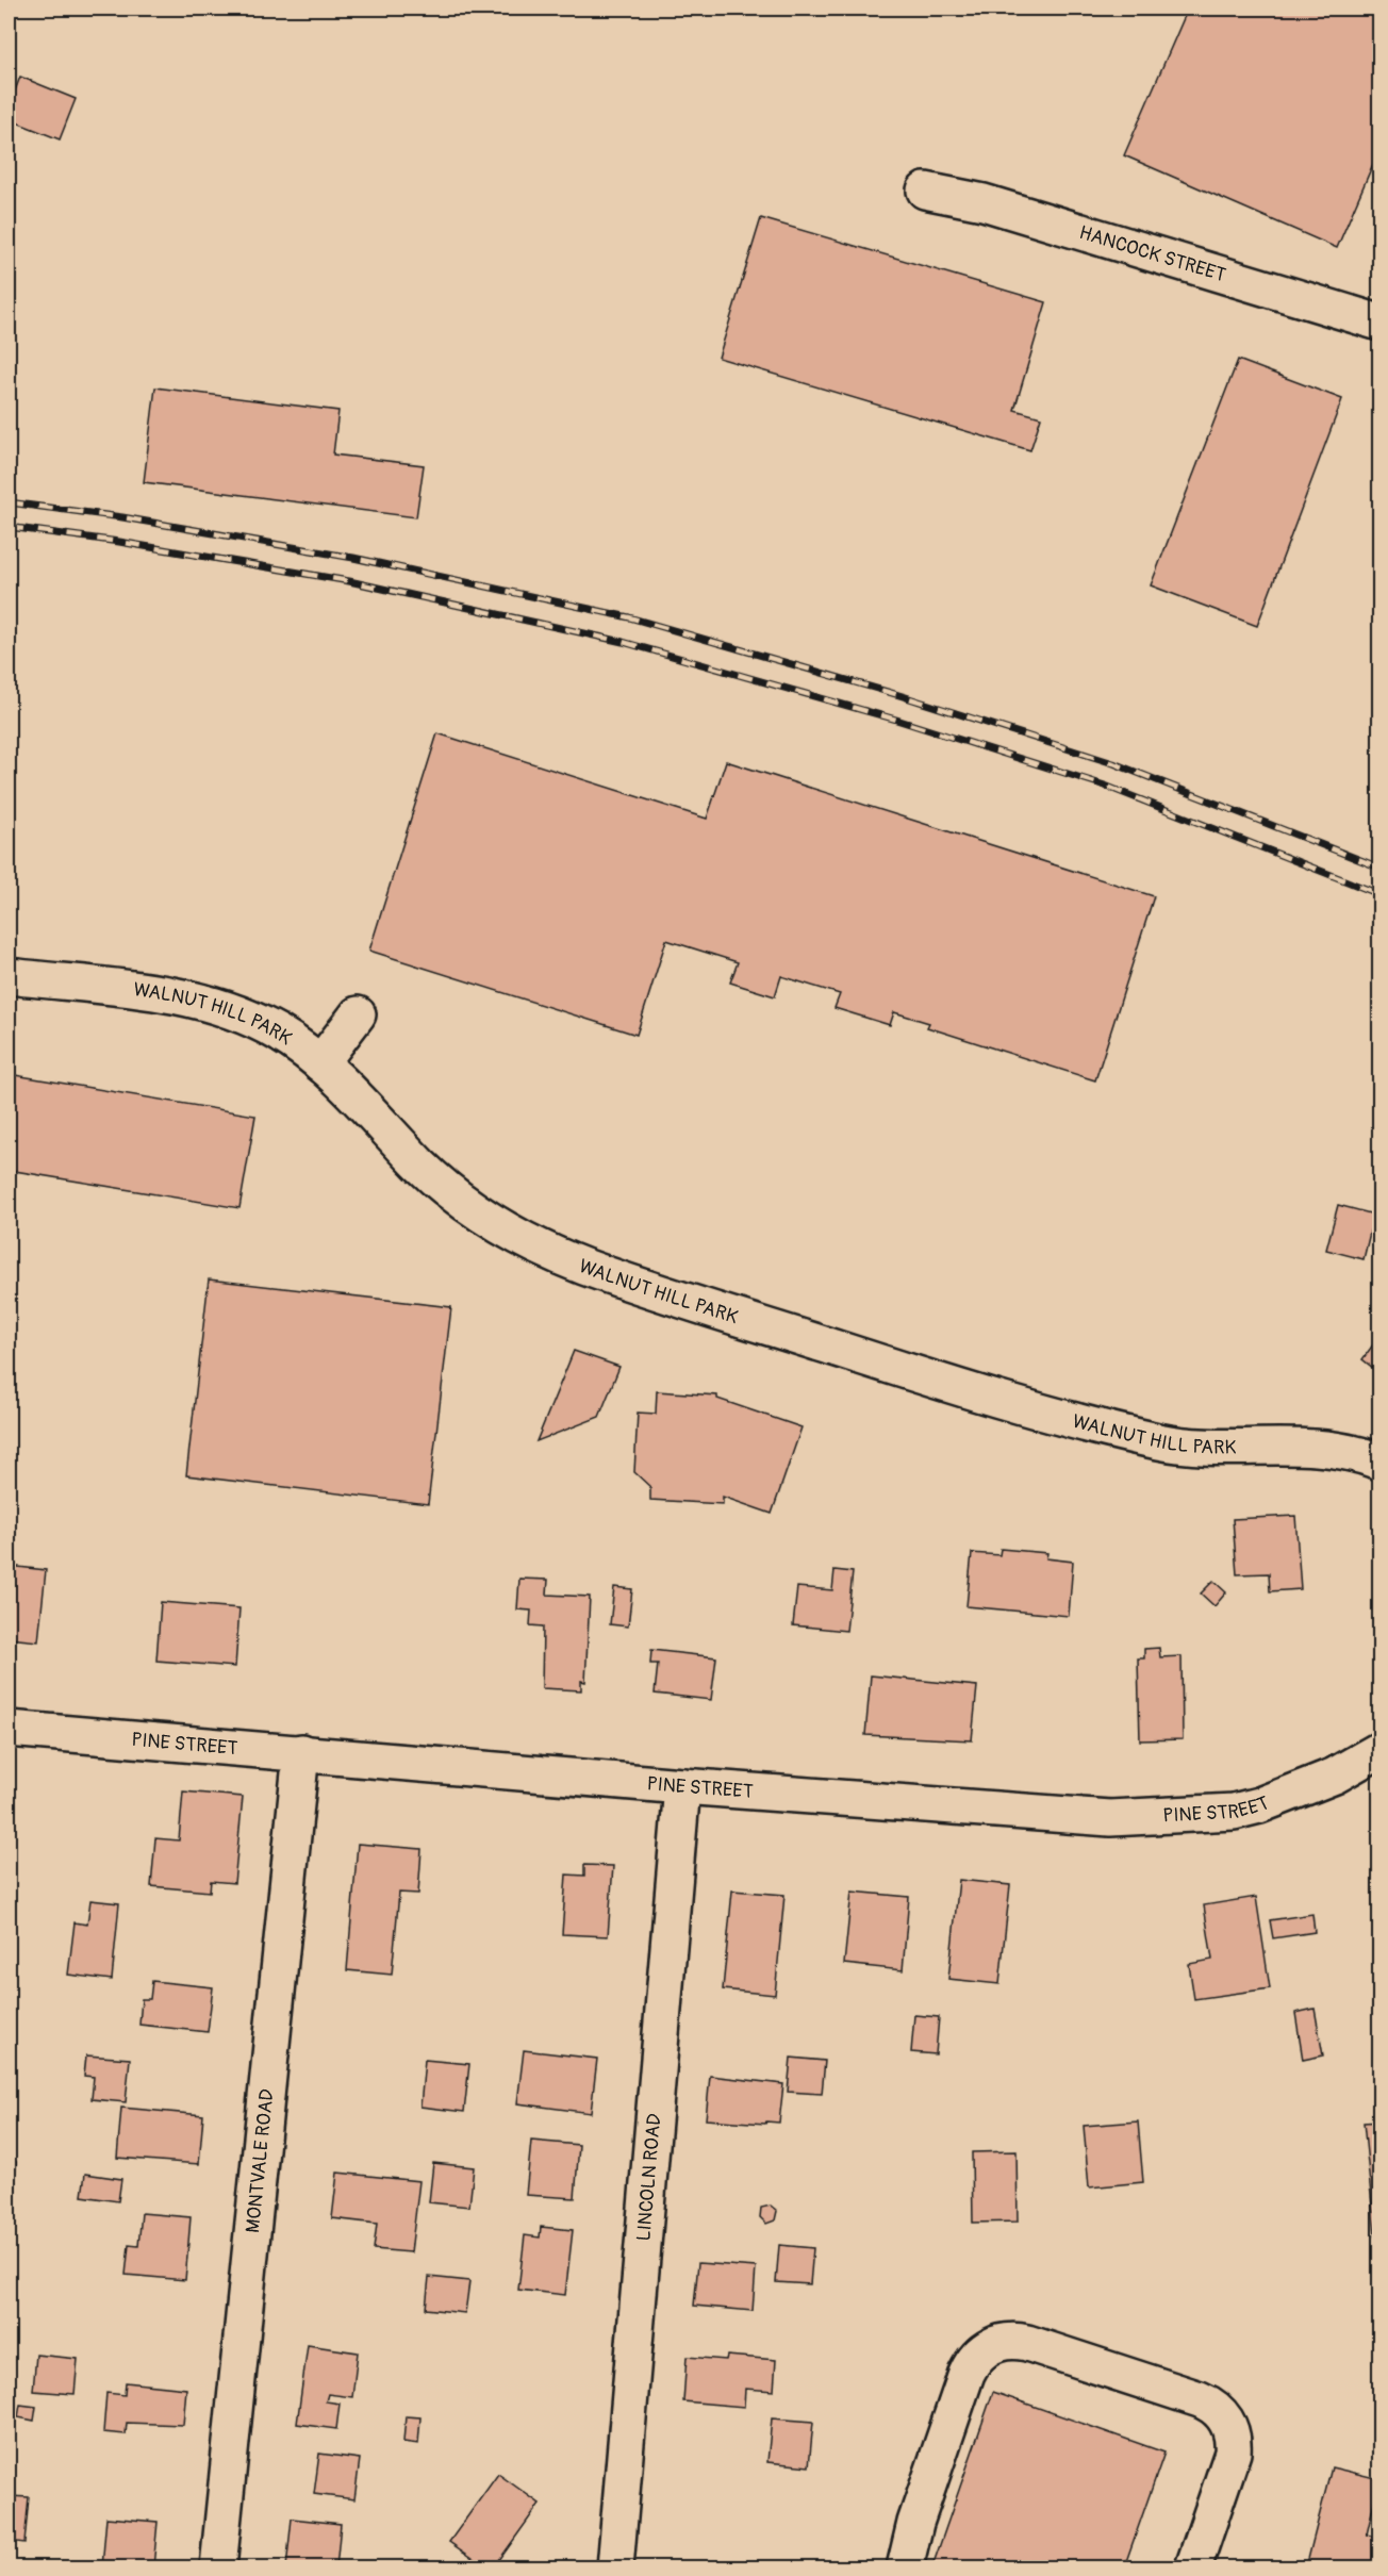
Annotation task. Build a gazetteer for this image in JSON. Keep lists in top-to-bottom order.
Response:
{
  "streets": {
    "street": [
      "HANCOCK STREET",
      "WALNUT HILL PARK",
      "PINE STREET",
      "MONTVALE ROAD",
      "LINCOLN ROAD"
    ]
  },
  "crossings": [
    ["PINE STREET", "MONTVALE ROAD"],
    ["PINE STREET", "LINCOLN ROAD"]
  ]
}
